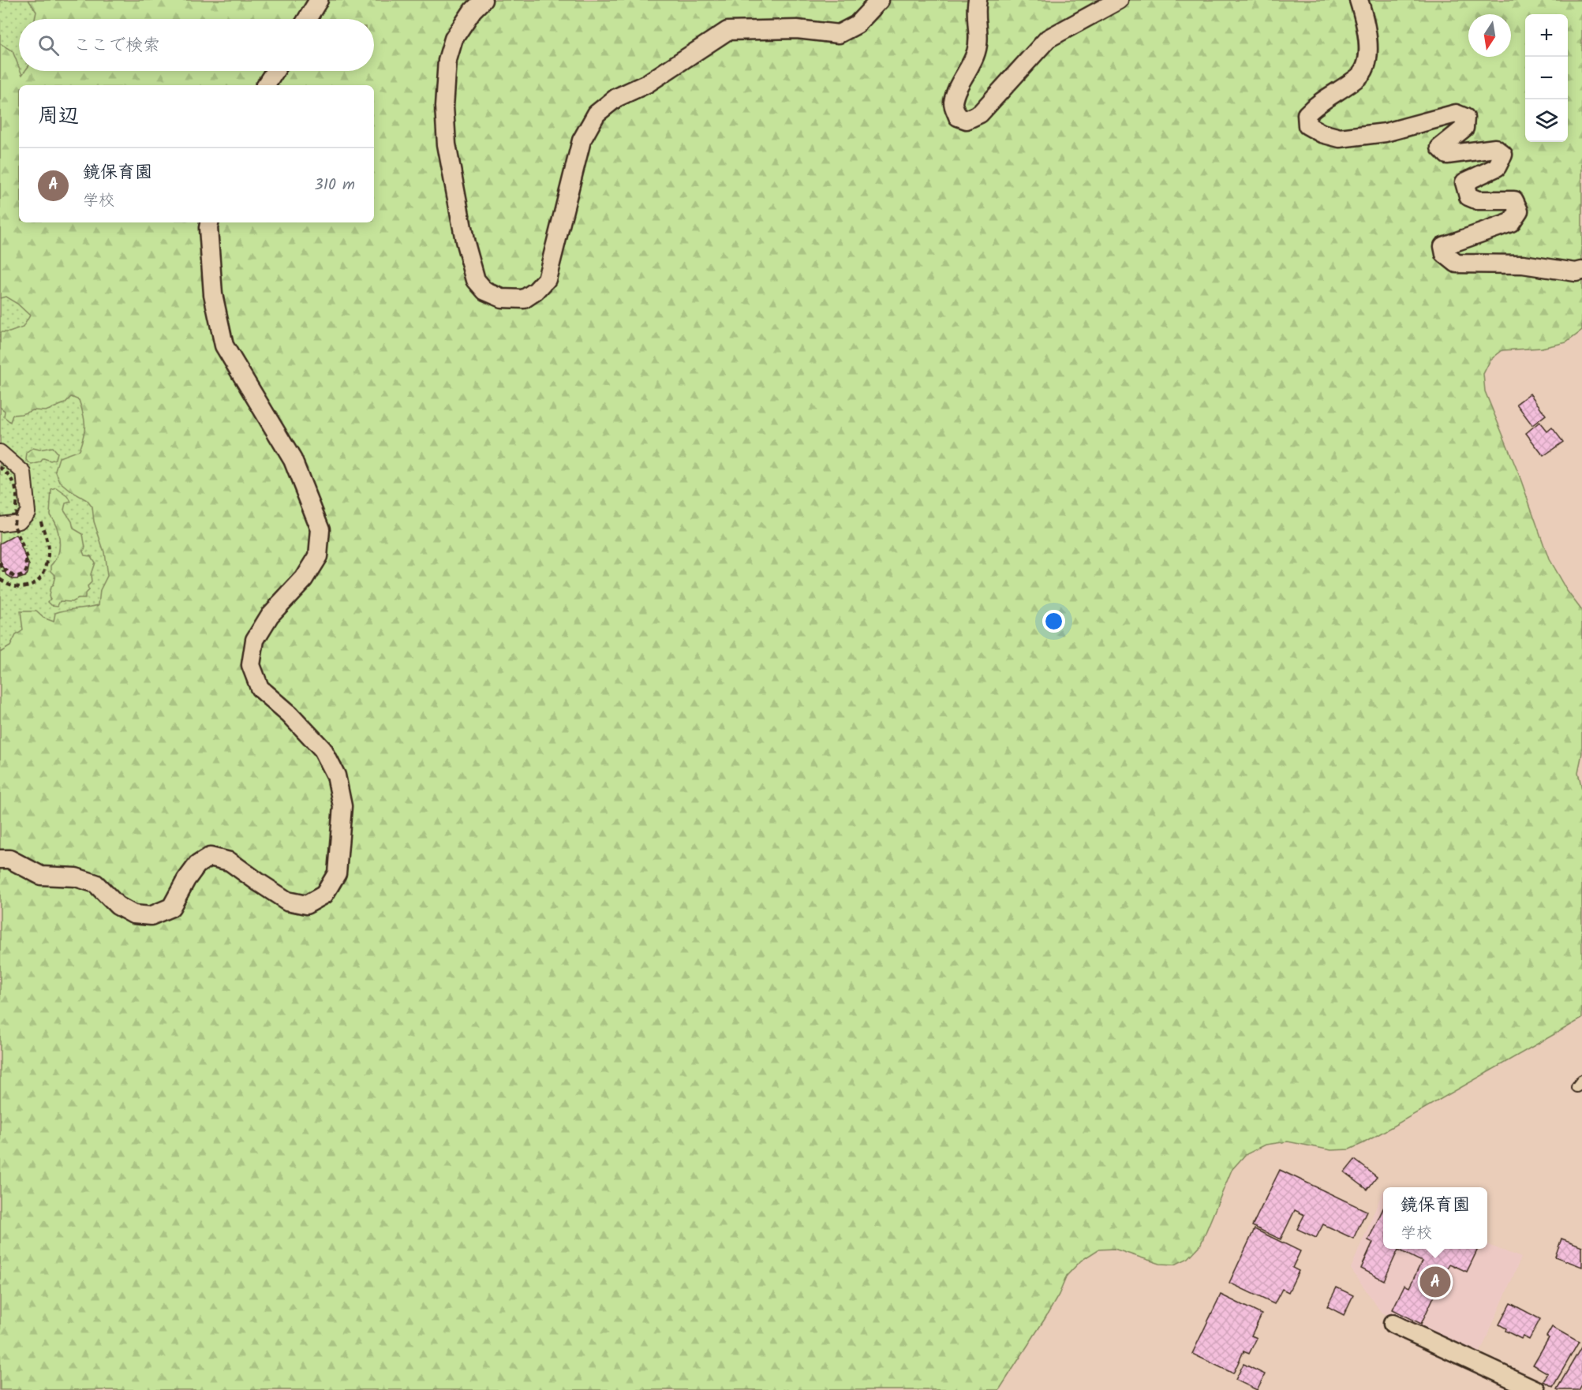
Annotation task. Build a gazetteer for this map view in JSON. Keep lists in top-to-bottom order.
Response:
{
  "north": "bottom",
  "page": {
    "map_buttons": ["+", "−"],
    "search": "ここで検索",
    "heading": "周辺",
    "list": [
      {
        "mark": "A",
        "name": "鏡保育園",
        "note": "学校",
        "value": "310 m"
      }
    ],
    "popup": ["鏡保育園", "学校"],
    "pins": "A"
  }
}
